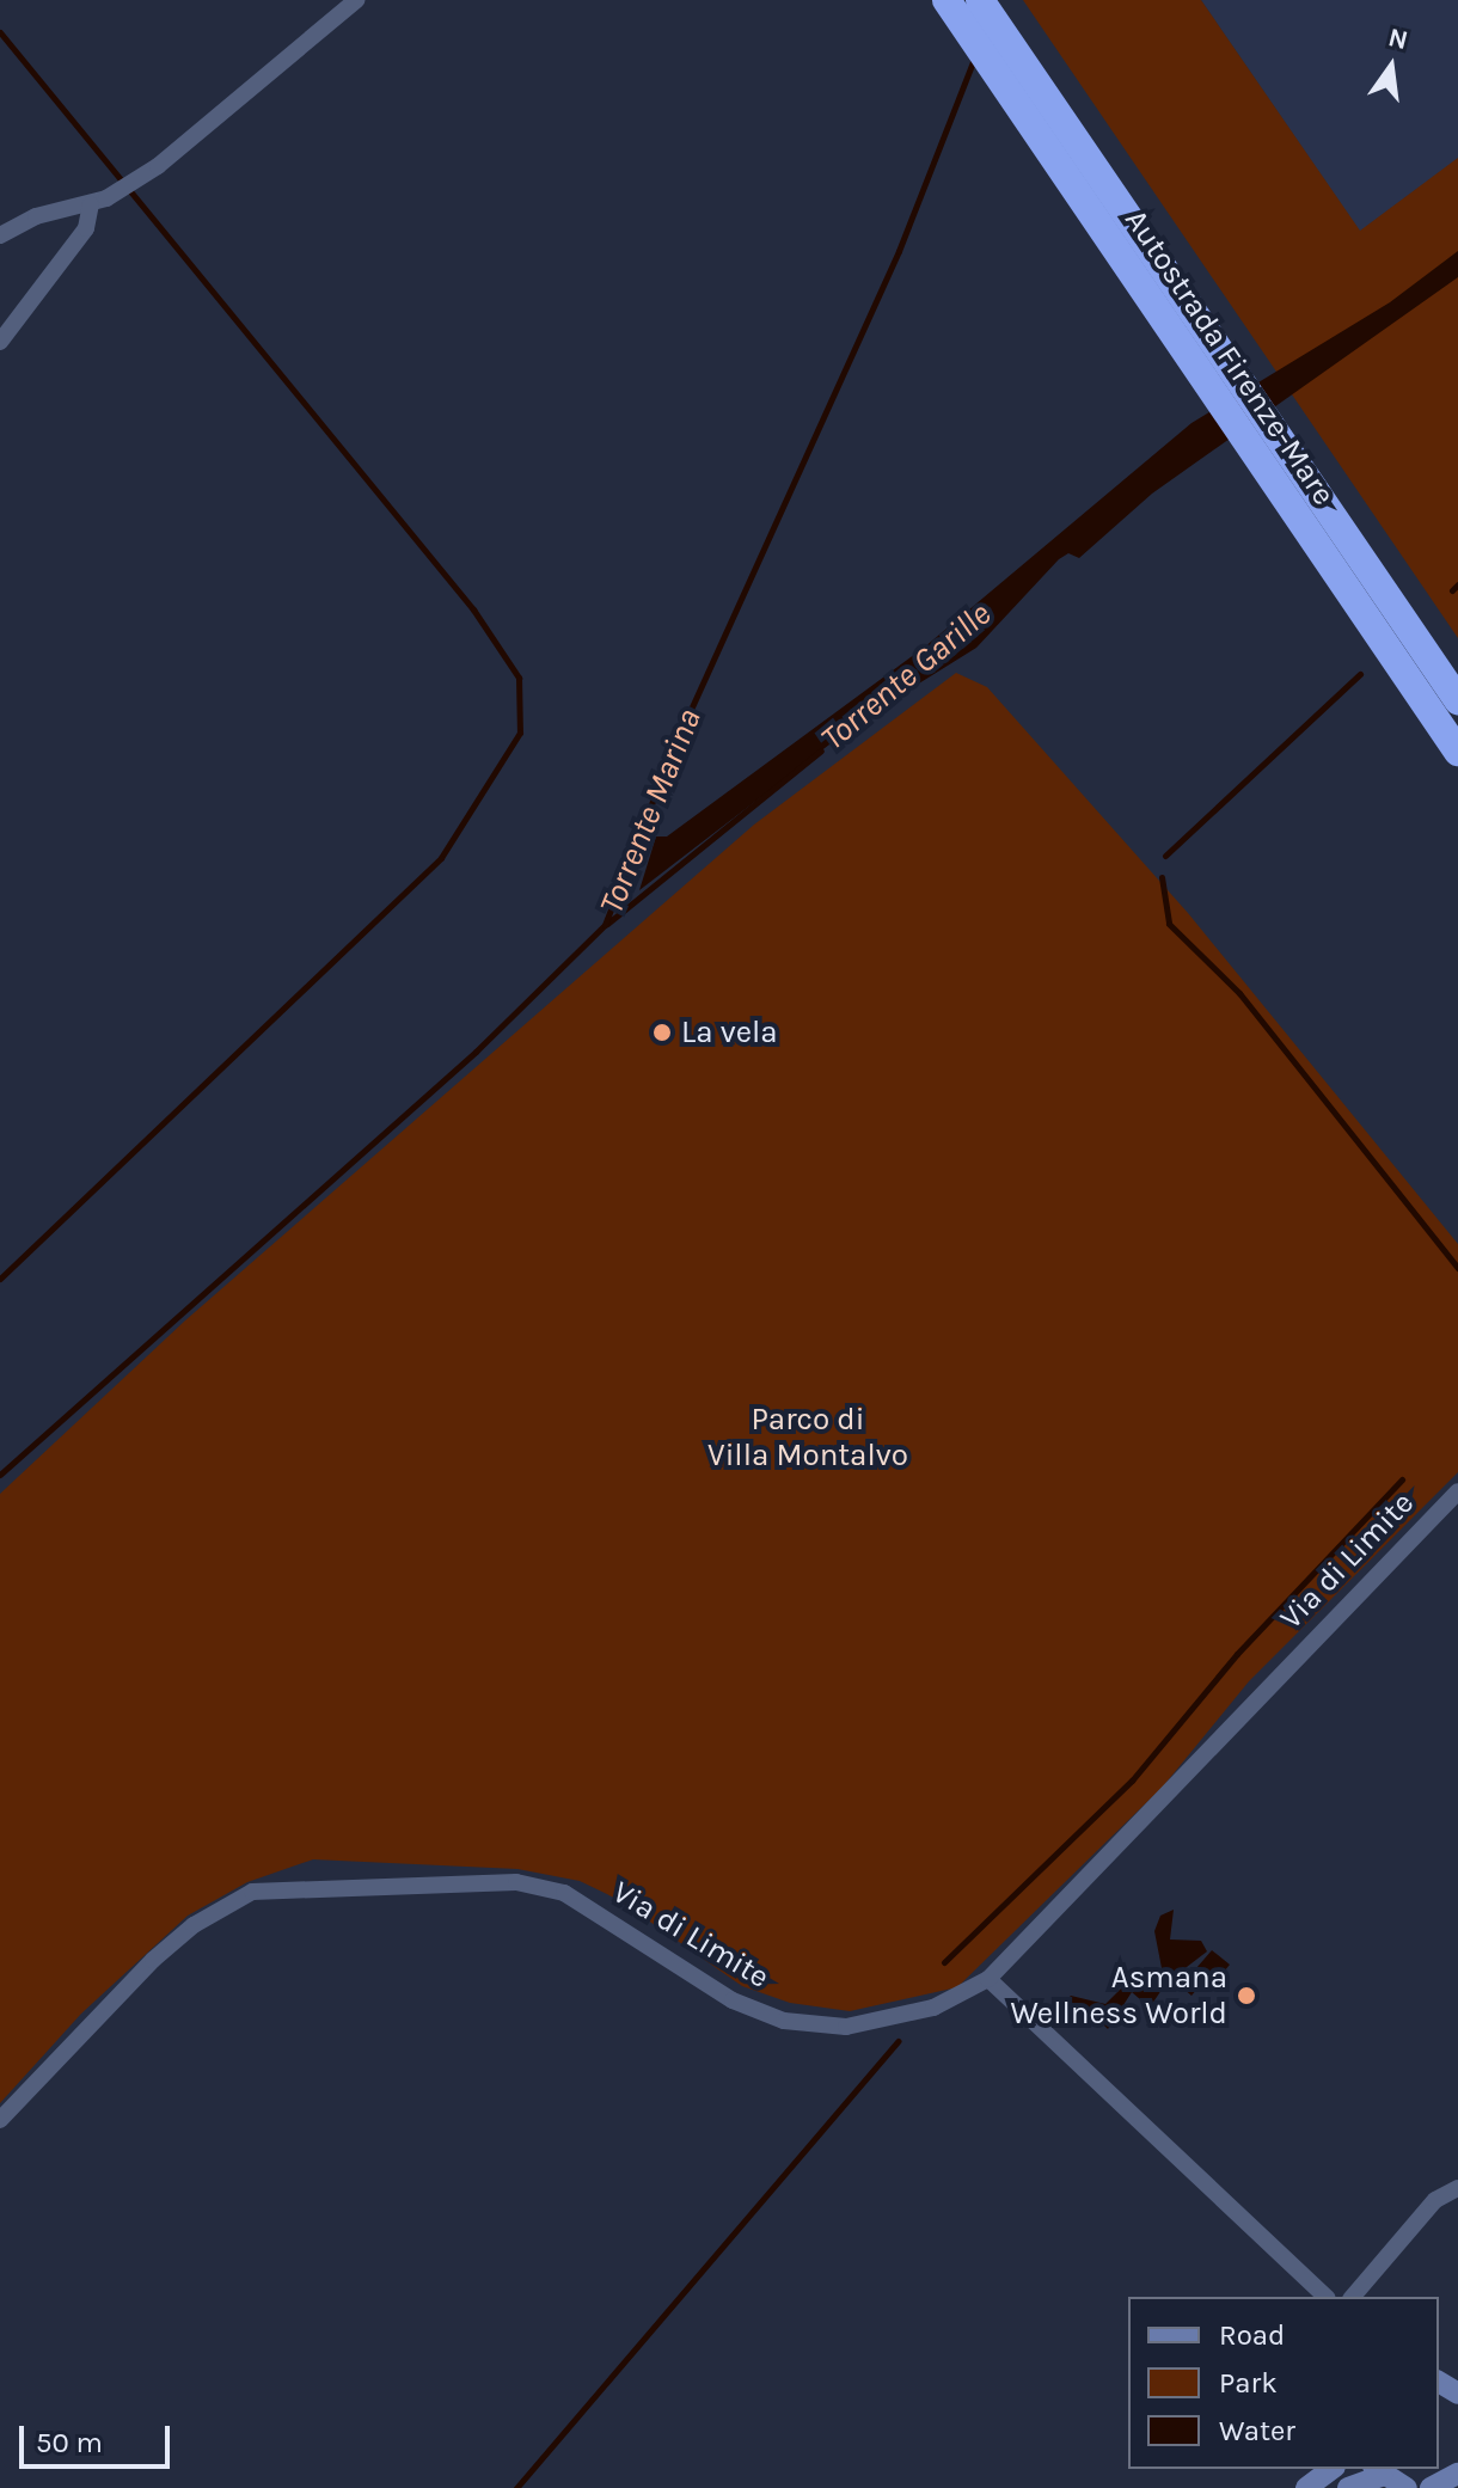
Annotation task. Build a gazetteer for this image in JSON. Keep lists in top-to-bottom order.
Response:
{
  "streets": {
    "highway": ["Autostrada Firenze-Mare"],
    "street": ["Via di Limite"]
  },
  "water": ["Torrente Garille", "Torrente Marina"],
  "parks": ["Parco di Villa Montalvo"],
  "places": ["La vela", "Asmana Wellness World"],
  "legend": ["Road", "Park", "Water"],
  "scale_bar": "50 m",
  "north": "top"
}
